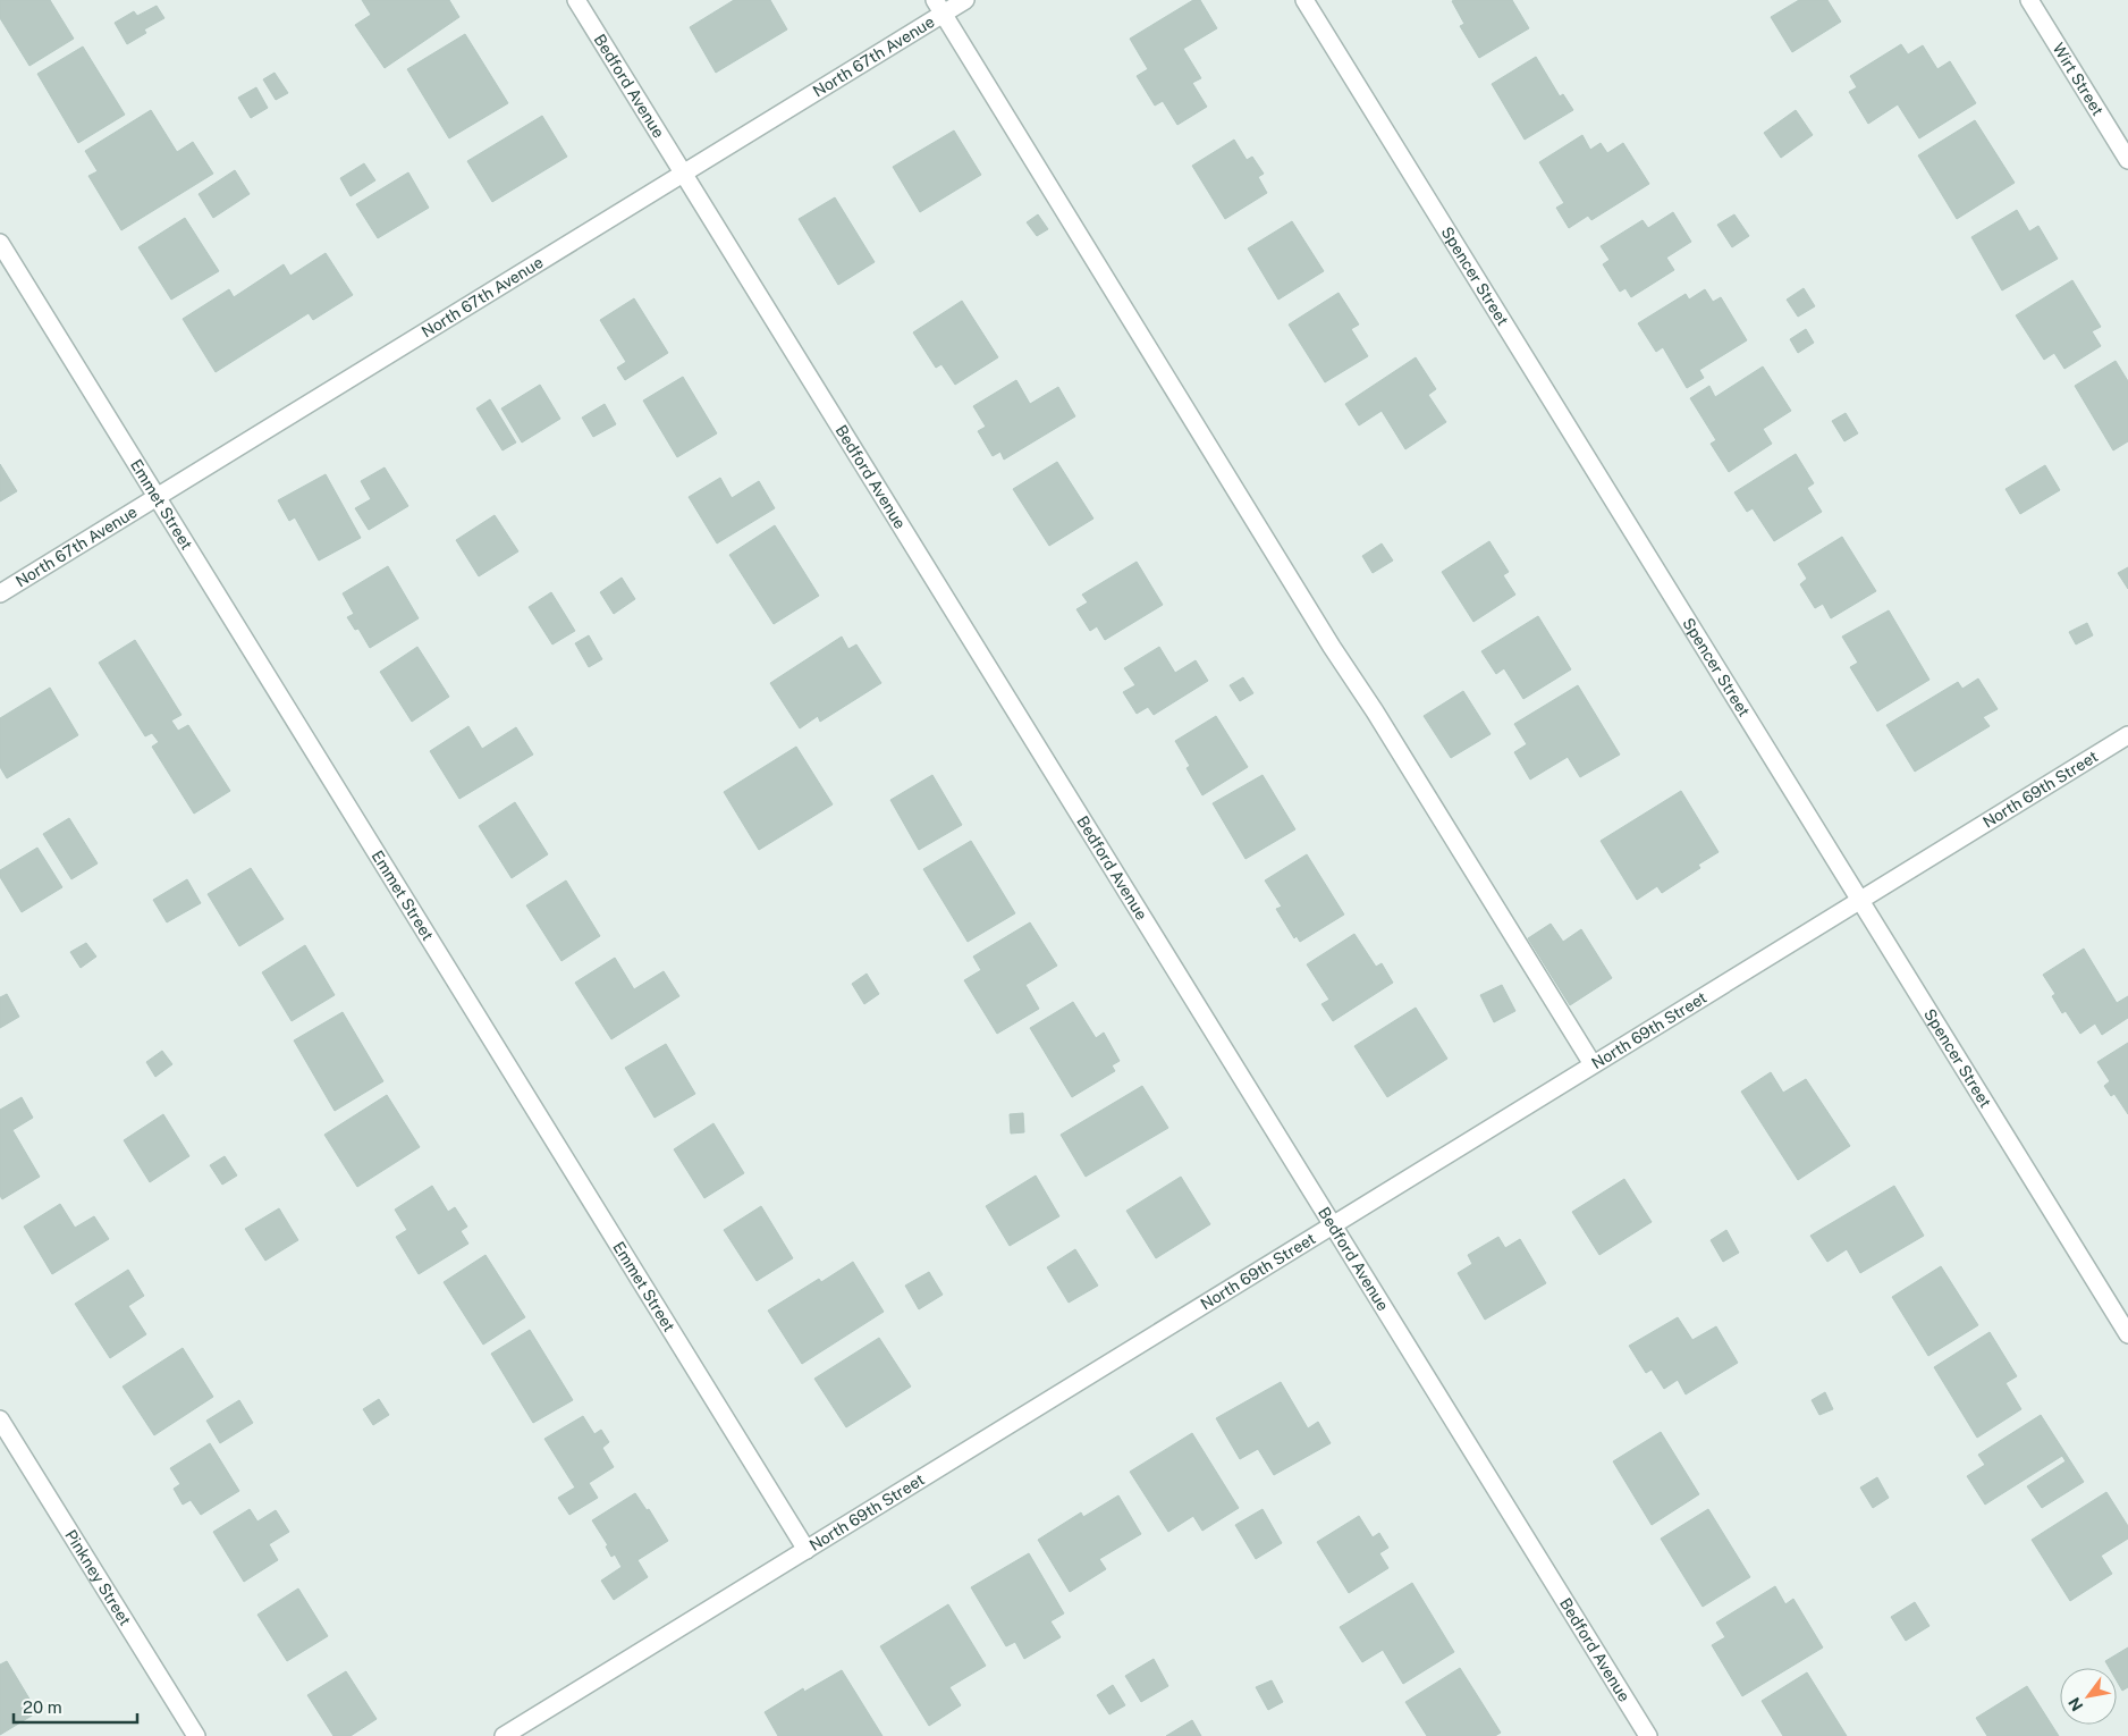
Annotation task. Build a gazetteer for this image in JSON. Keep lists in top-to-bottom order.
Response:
{
  "streets": {
    "street": [
      "North 67th Avenue",
      "Wirt Street",
      "Bedford Avenue",
      "Spencer Street",
      "Emmet Street",
      "North 69th Street",
      "Pinkney Street"
    ]
  },
  "crossings": [
    ["North 67th Avenue", "Bedford Avenue"],
    ["North 67th Avenue", "Emmet Street"],
    ["Bedford Avenue", "North 69th Street"],
    ["Spencer Street", "North 69th Street"],
    ["Emmet Street", "North 69th Street"]
  ],
  "scale_bar": "20 m",
  "north": "bottom left"
}
